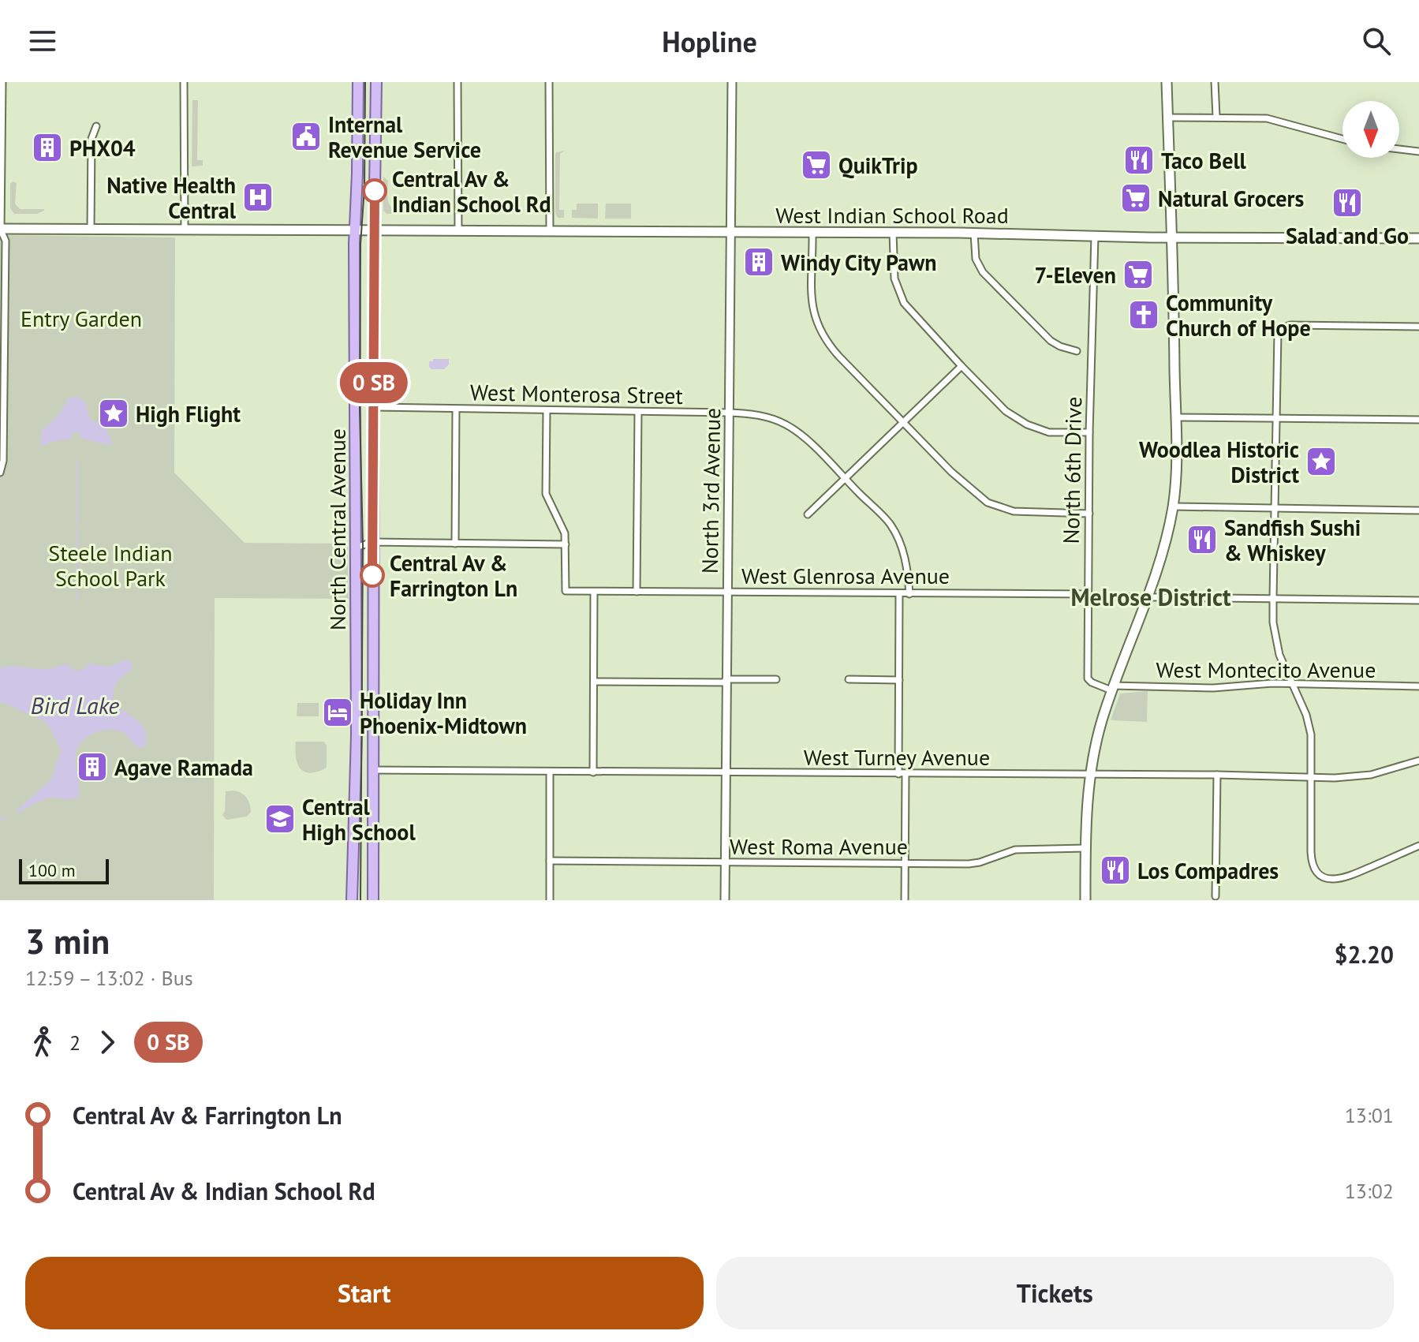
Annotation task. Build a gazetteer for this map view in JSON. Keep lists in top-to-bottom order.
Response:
{
  "streets": {
    "main road": ["West Indian School Road", "North Central Avenue"],
    "street": [
      "West Monterosa Street",
      "North 6th Drive",
      "North 3rd Avenue",
      "West Glenrosa Avenue",
      "West Montecito Avenue",
      "West Turney Avenue",
      "West Roma Avenue"
    ]
  },
  "crossings": [
    ["West Indian School Road", "North 6th Drive"],
    ["West Indian School Road", "North 3rd Avenue"],
    ["West Indian School Road", "North Central Avenue"],
    ["West Monterosa Street", "North 3rd Avenue"],
    ["West Monterosa Street", "North Central Avenue"],
    ["West Monterosa Street", "West Glenrosa Avenue"],
    ["North 6th Drive", "West Glenrosa Avenue"],
    ["North 6th Drive", "West Montecito Avenue"],
    ["North 3rd Avenue", "West Glenrosa Avenue"],
    ["North 3rd Avenue", "West Turney Avenue"],
    ["North 3rd Avenue", "West Roma Avenue"],
    ["North Central Avenue", "West Turney Avenue"]
  ],
  "districts": ["Melrose District"],
  "water": ["Bird Lake"],
  "parks": ["Entry Garden", "Steele Indian School Park"],
  "places": {
    "public building": ["Internal Revenue Service"],
    "building": ["PHX04", "Windy City Pawn", "Agave Ramada"],
    "restaurant": [
      "Taco Bell",
      "Salad and Go",
      "Sandfish Sushi & Whiskey",
      "Los Compadres"
    ],
    "supermarket": ["QuikTrip", "Natural Grocers", "7-Eleven"],
    "other": ["Central Av & Indian School Rd", "Central Av & Farrington Ln"],
    "hospital": ["Native Health Central"],
    "church": ["Community Church of Hope"],
    "place": ["High Flight", "Woodlea Historic District"],
    "hotel": ["Holiday Inn Phoenix-Midtown"],
    "school or university": ["Central High School"]
  },
  "scale_bar": "100 m",
  "north": "bottom",
  "page": {
    "header": "Hopline",
    "on_map": "0 SB",
    "scale": "100 m",
    "heading": ["3 min", "12:59 – 13:02 · Bus", "$2.20"],
    "legs": ["2", "0 SB"],
    "list": [
      {
        "name": "Central Av & Farrington Ln",
        "value": "13:01"
      },
      {
        "name": "Central Av & Indian School Rd",
        "value": "13:02"
      }
    ],
    "buttons": ["Start", "Tickets"]
  }
}
